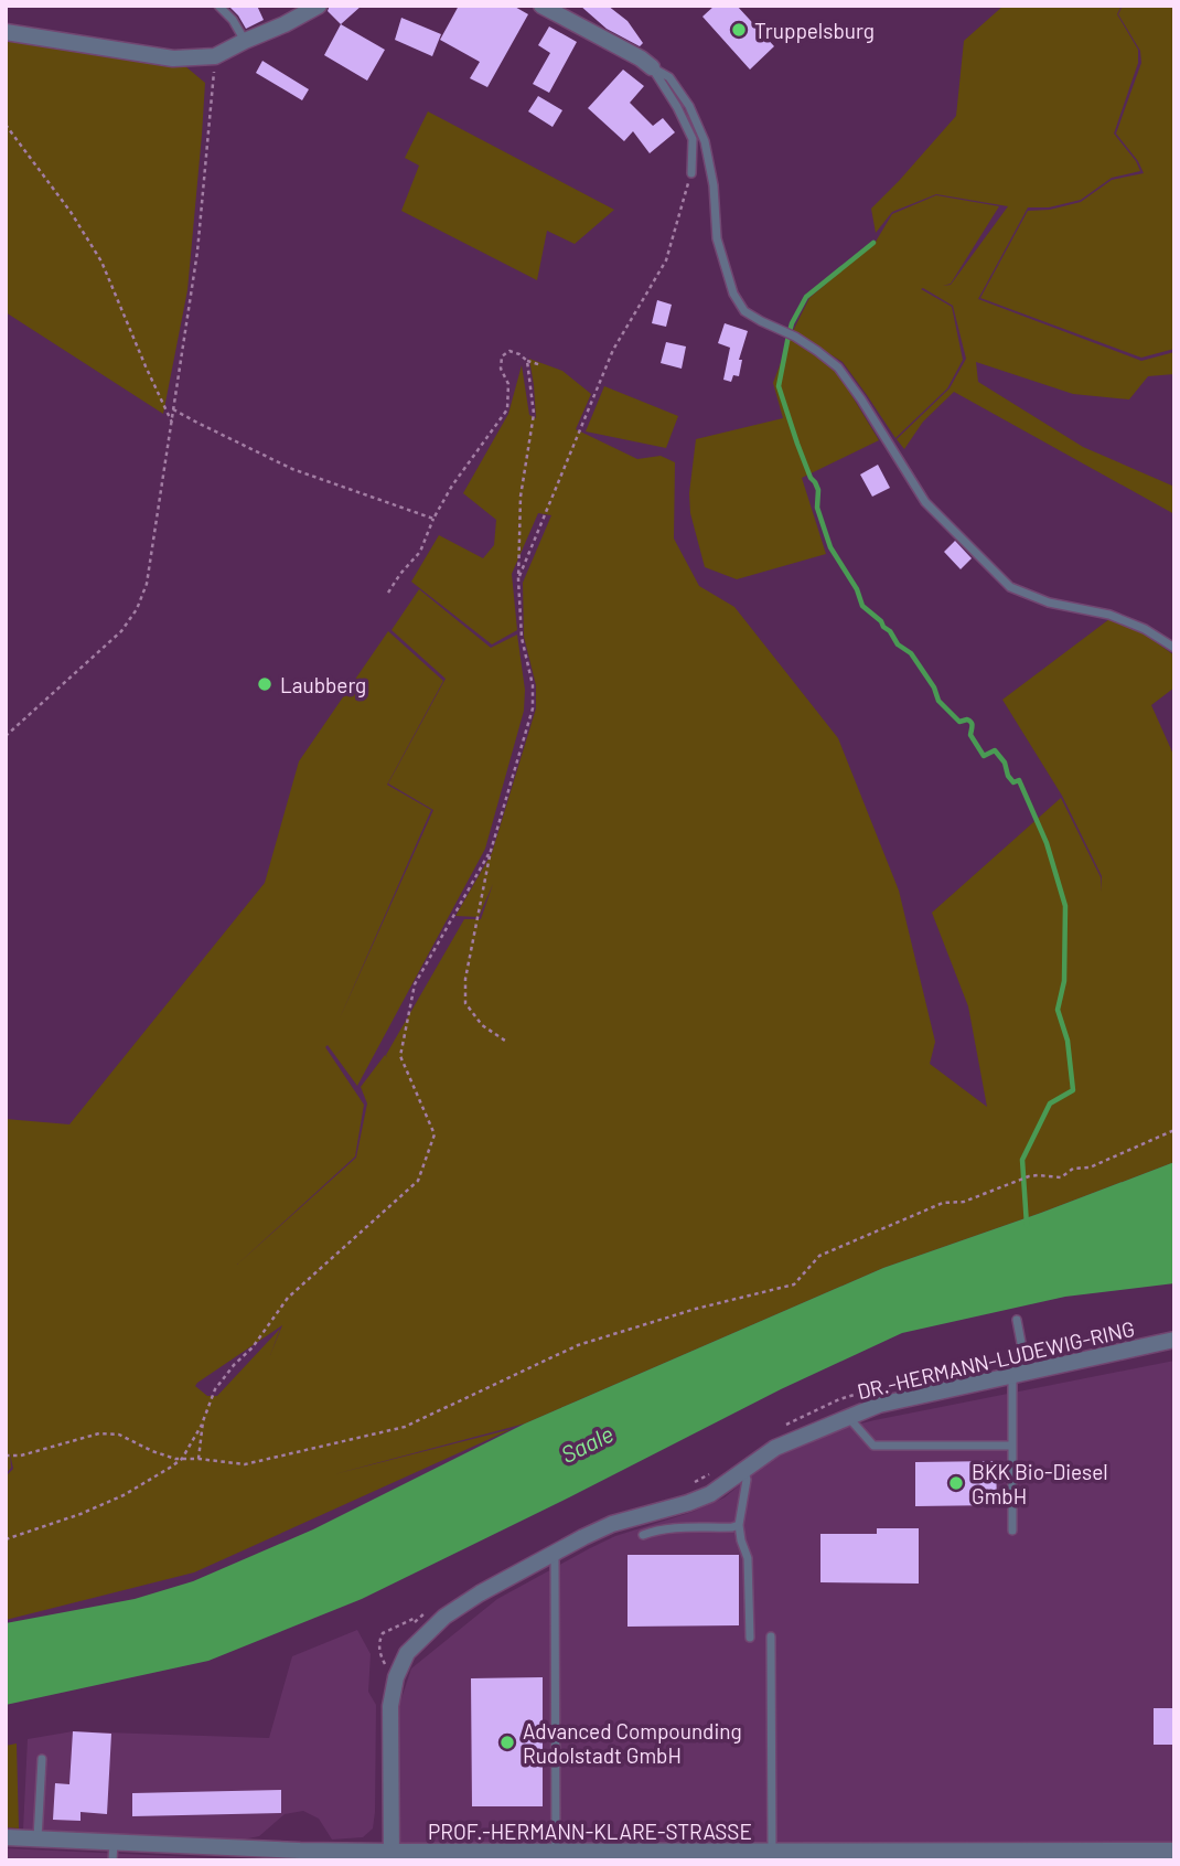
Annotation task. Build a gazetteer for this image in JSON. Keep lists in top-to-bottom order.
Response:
{
  "streets": {
    "street": ["DR.-HERMANN-LUDEWIG-RING", "PROF.-HERMANN-KLARE-STRASSE"]
  },
  "crossings": [
    ["DR.-HERMANN-LUDEWIG-RING", "PROF.-HERMANN-KLARE-STRASSE"]
  ],
  "water": ["Saale"],
  "places": [
    "Truppelsburg",
    "Laubberg",
    "BKK Bio-Diesel GmbH",
    "Advanced Compounding Rudolstadt GmbH"
  ]
}
